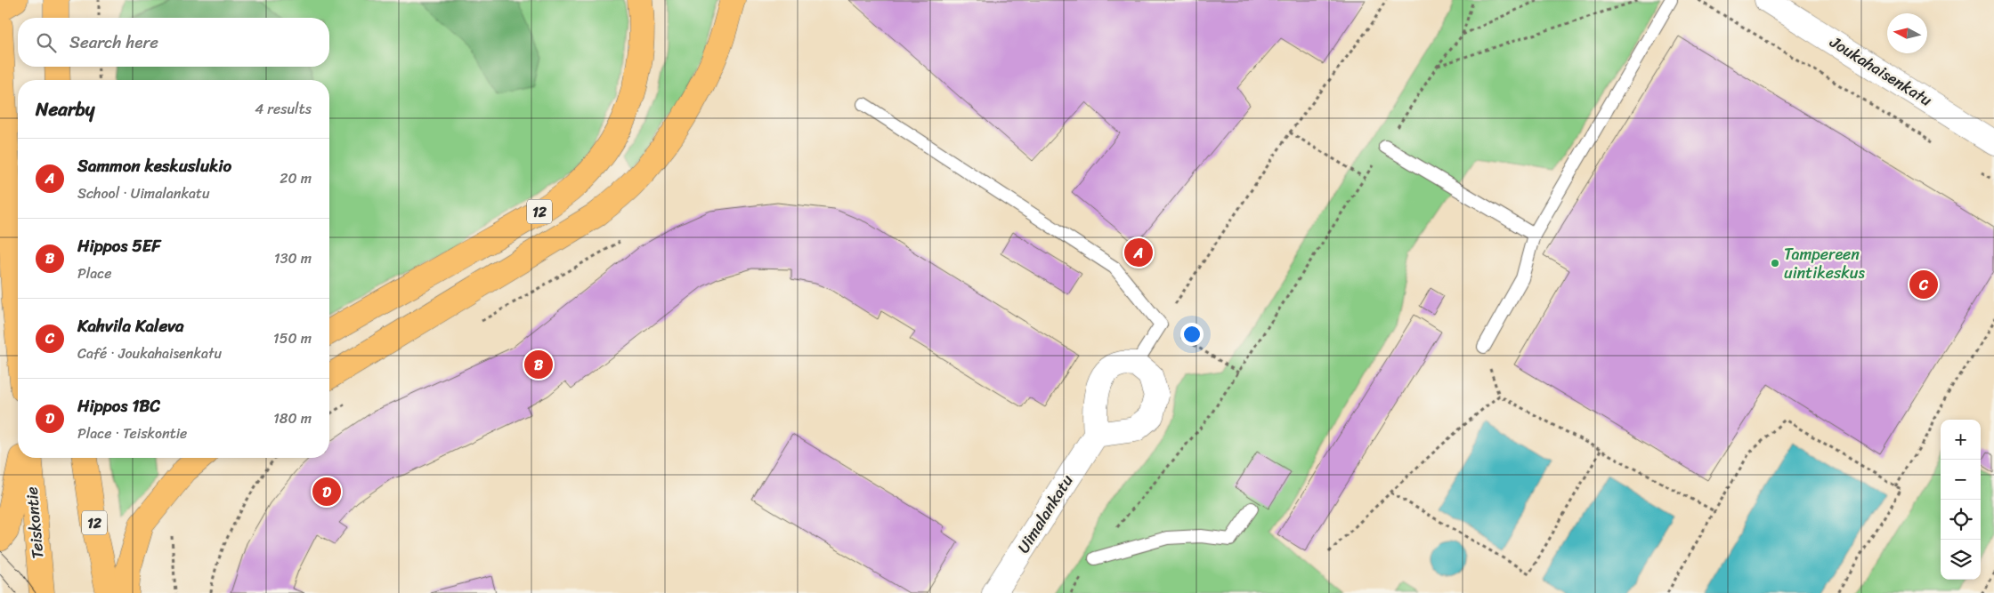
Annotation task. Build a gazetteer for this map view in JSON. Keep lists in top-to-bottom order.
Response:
{
  "streets": {
    "highway": ["12", "Teiskontie"],
    "street": ["Joukahaisenkatu", "Uimalankatu"]
  },
  "places": ["Tampereen uintikeskus"],
  "north": "left",
  "page": {
    "search": "Search here",
    "heading": ["Nearby", "4 results"],
    "list": [
      {
        "mark": "A",
        "name": "Sammon keskuslukio",
        "note": "School · Uimalankatu",
        "value": "20 m"
      },
      {
        "mark": "B",
        "name": "Hippos 5EF",
        "note": "Place",
        "value": "130 m"
      },
      {
        "mark": "C",
        "name": "Kahvila Kaleva",
        "note": "Café · Joukahaisenkatu",
        "value": "150 m"
      },
      {
        "mark": "D",
        "name": "Hippos 1BC",
        "note": "Place · Teiskontie",
        "value": "180 m"
      }
    ],
    "pins": [
      "A",
      "C",
      "B",
      "D"
    ],
    "map_buttons": ["+", "−"]
  }
}
